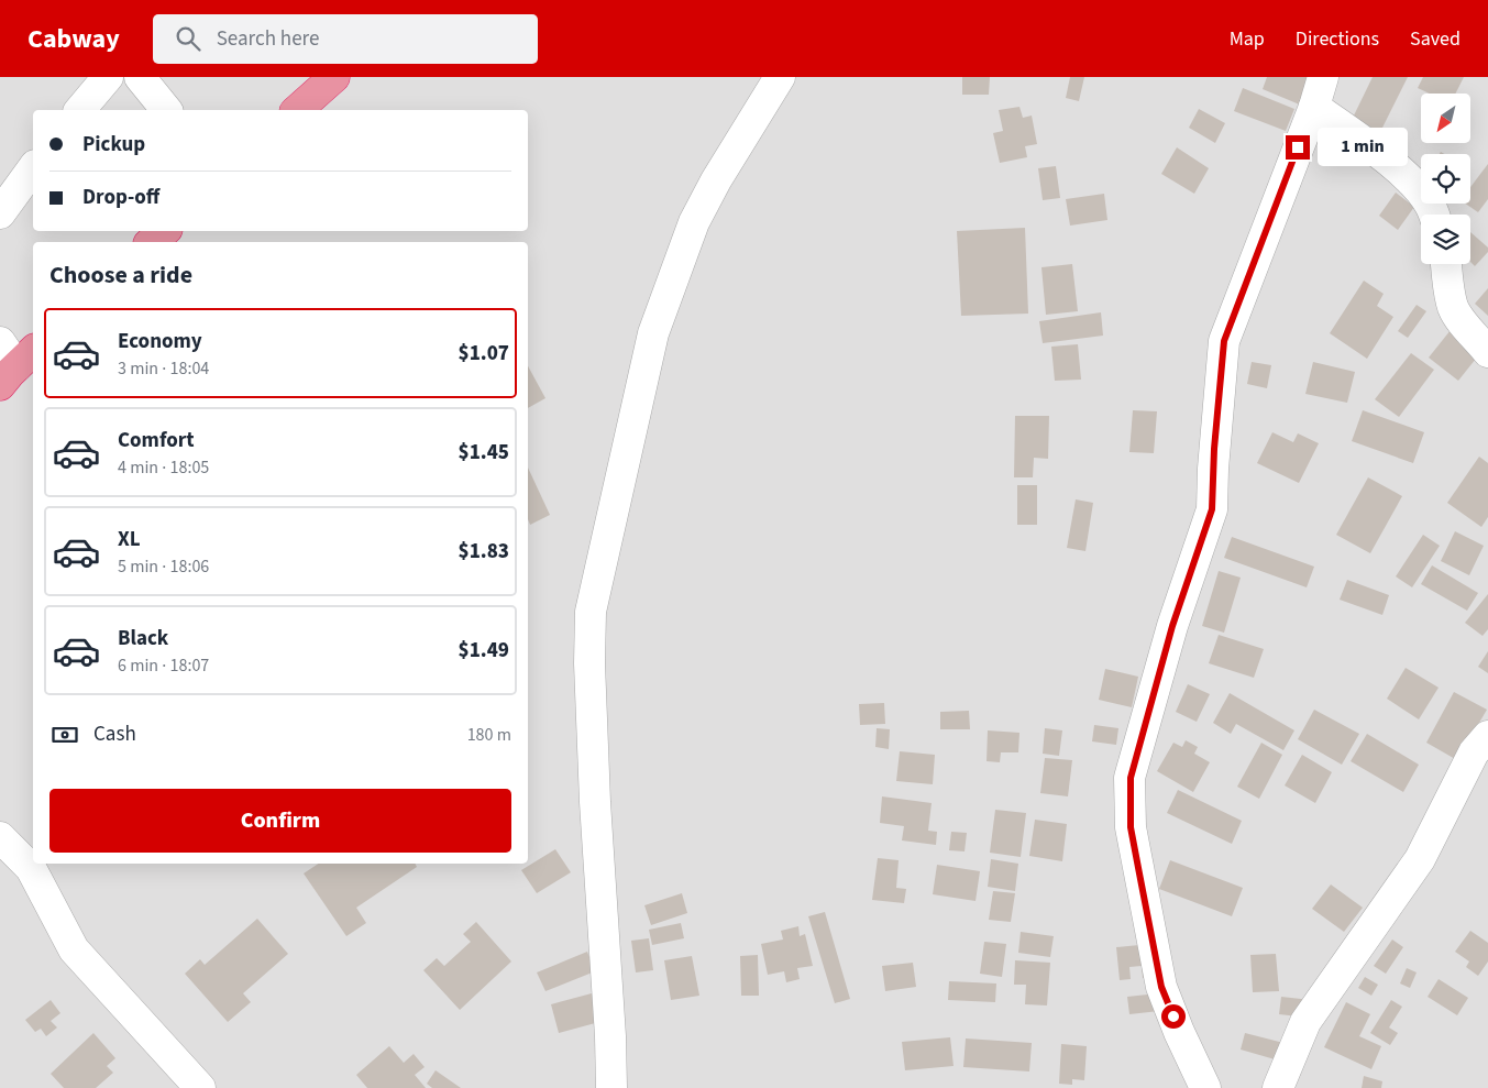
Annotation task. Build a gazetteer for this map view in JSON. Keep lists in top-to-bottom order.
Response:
{
  "north": "bottom left",
  "page": {
    "header": "Cabway",
    "search": "Search here",
    "nav": ["Map", "Directions", "Saved"],
    "banner": ["Pickup", "Drop-off"],
    "bubble": "1 min",
    "heading": "Choose a ride",
    "list": [
      {
        "name": "Economy",
        "note": "3 min · 18:04",
        "value": "$1.07"
      },
      {
        "name": "Comfort",
        "note": "4 min · 18:05",
        "value": "$1.45"
      },
      {
        "name": "XL",
        "note": "5 min · 18:06",
        "value": "$1.83"
      },
      {
        "name": "Black",
        "note": "6 min · 18:07",
        "value": "$1.49"
      }
    ],
    "pay": ["Cash", "180 m"],
    "buttons": "Confirm"
  }
}
